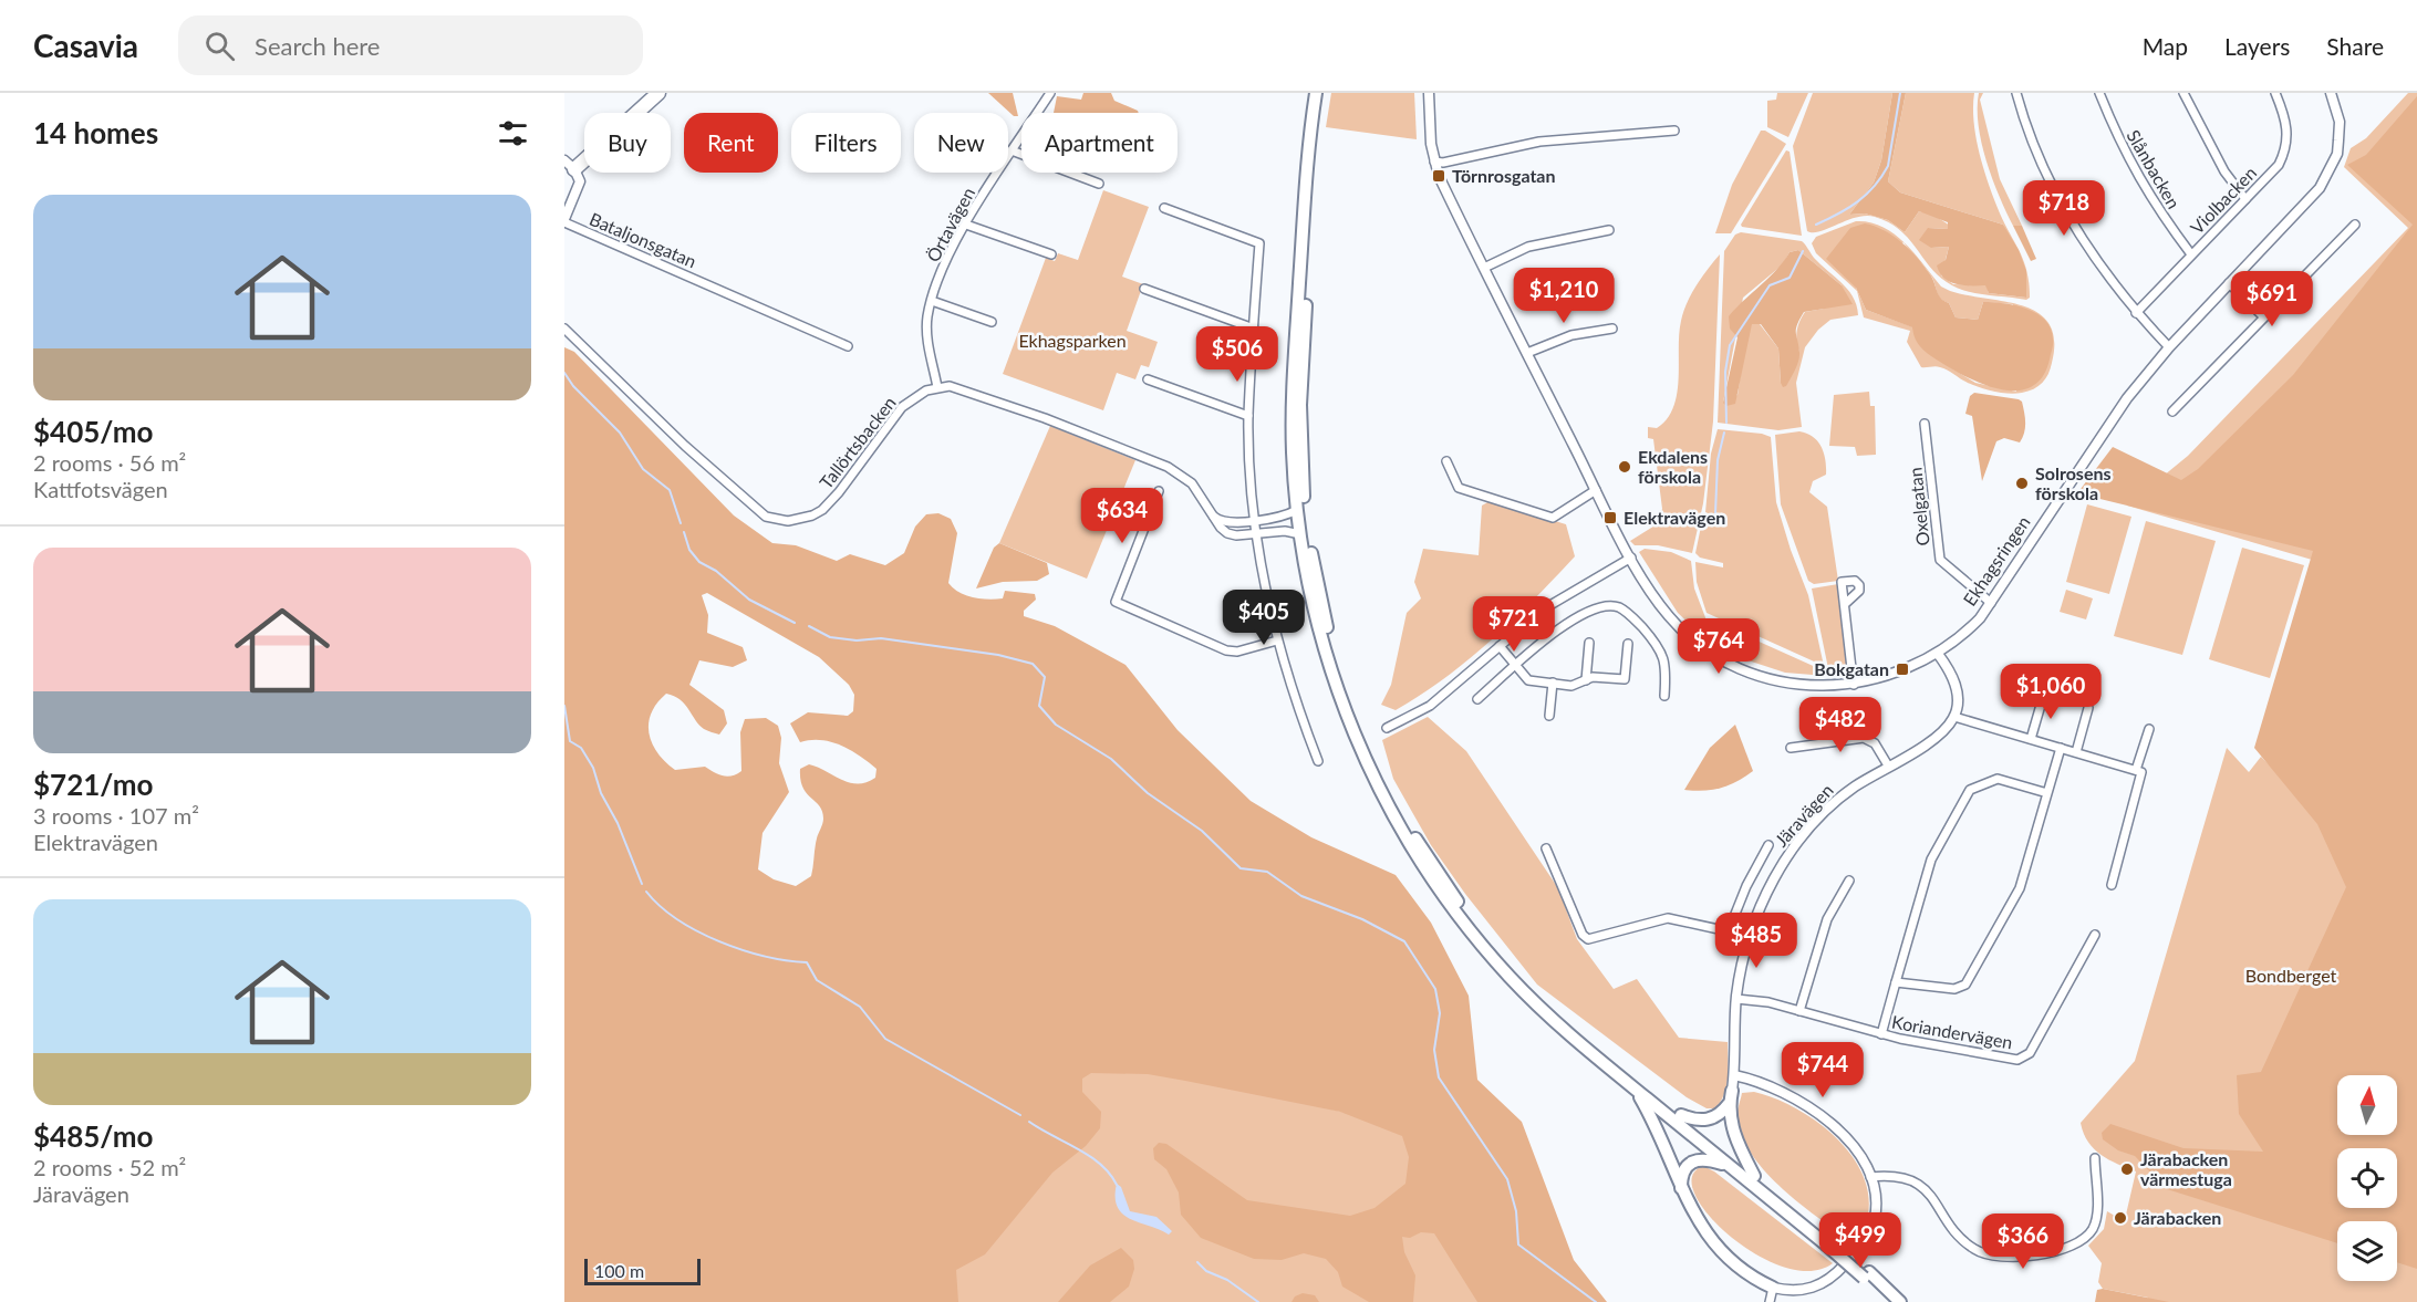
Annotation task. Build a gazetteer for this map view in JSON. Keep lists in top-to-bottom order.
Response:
{
  "streets": {
    "street": [
      "Slånbacken",
      "Violbacken",
      "Örtavägen",
      "Bataljonsgatan",
      "Tallörtsbacken",
      "Oxelgatan",
      "Ekhagsringen",
      "Järavägen",
      "Koriandervägen"
    ]
  },
  "crossings": [
    ["Slånbacken", "Violbacken"],
    ["Örtavägen", "Tallörtsbacken"],
    ["Oxelgatan", "Ekhagsringen"],
    ["Järavägen", "Koriandervägen"]
  ],
  "parks": ["Ekhagsparken", "Bondberget"],
  "places": {
    "transit": ["Törnrosgatan", "Elektravägen", "Bokgatan"],
    "other": [
      "Ekdalens förskola",
      "Solrosens förskola",
      "Järabacken värmestuga",
      "Järabacken"
    ]
  },
  "scale_bar": "100 m",
  "north": "top",
  "page": {
    "header": "Casavia",
    "search": "Search here",
    "nav": ["Map", "Layers", "Share"],
    "heading": "14 homes",
    "chip": [
      "Buy",
      "Rent",
      "Filters",
      "New",
      "Apartment"
    ],
    "list": [
      {
        "name": "$405/mo",
        "note": "2 rooms · 56 m² · Kattfotsvägen"
      },
      {
        "name": "$721/mo",
        "note": "3 rooms · 107 m² · Elektravägen"
      },
      {
        "name": "$485/mo",
        "note": "2 rooms · 52 m² · Järavägen"
      }
    ],
    "price": [
      "$718",
      "$1,210",
      "$691",
      "$506",
      "$634",
      "$405",
      "$721",
      "$764",
      "$1,060",
      "$482",
      "$485",
      "$744",
      "$499",
      "$366"
    ],
    "scale": "100 m"
  }
}
